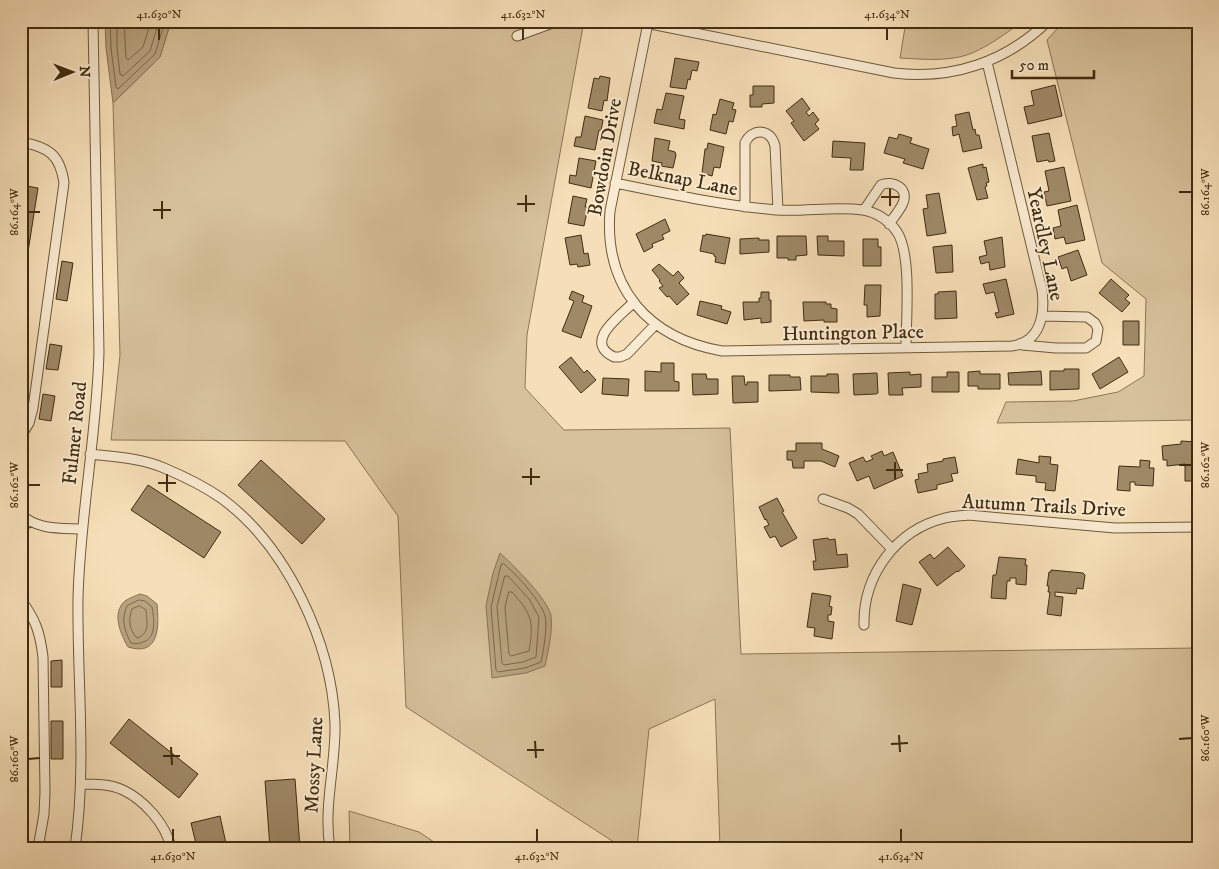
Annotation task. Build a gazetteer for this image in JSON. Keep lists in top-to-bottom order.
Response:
{
  "streets": {
    "street": [
      "Bowdoin Drive",
      "Belknap Lane",
      "Yeardley Lane",
      "Huntington Place",
      "Fulmer Road",
      "Autumn Trails Drive",
      "Mossy Lane"
    ]
  },
  "crossings": [
    ["Bowdoin Drive", "Belknap Lane"],
    ["Bowdoin Drive", "Huntington Place"],
    ["Belknap Lane", "Huntington Place"],
    ["Yeardley Lane", "Huntington Place"],
    ["Fulmer Road", "Mossy Lane"]
  ],
  "scale_bar": "50 m",
  "north": "right",
  "coordinates": [
    "41.630°N",
    "41.632°N",
    "41.634°N",
    "86.164°W",
    "86.162°W",
    "86.160°W"
  ]
}
